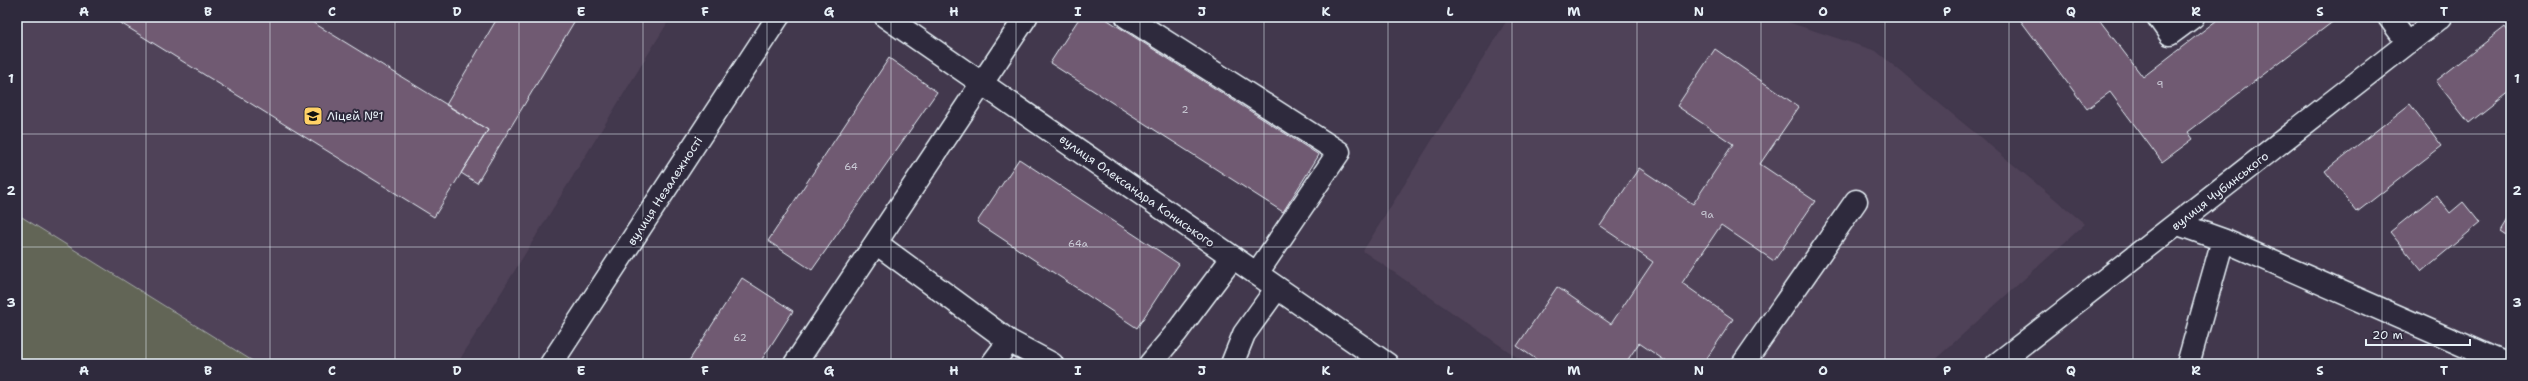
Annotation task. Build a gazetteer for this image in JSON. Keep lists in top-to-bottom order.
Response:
{
  "streets": {
    "street": ["вулиця Незалежності", "вулиця Олександра Кониського", "вулиця Чубинського"]
  },
  "places": {
    "school or university": ["Ліцей №1"]
  },
  "house_numbers": [
    "9",
    "2",
    "64",
    "9а",
    "64а",
    "62"
  ],
  "scale_bar": "20 m",
  "grid": {
    "columns": [
      "A",
      "B",
      "C",
      "D",
      "E",
      "F",
      "G",
      "H",
      "I",
      "J",
      "K",
      "L",
      "M",
      "N",
      "O",
      "P",
      "Q",
      "R",
      "S",
      "T"
    ],
    "rows": ["1", "2", "3"]
  }
}
